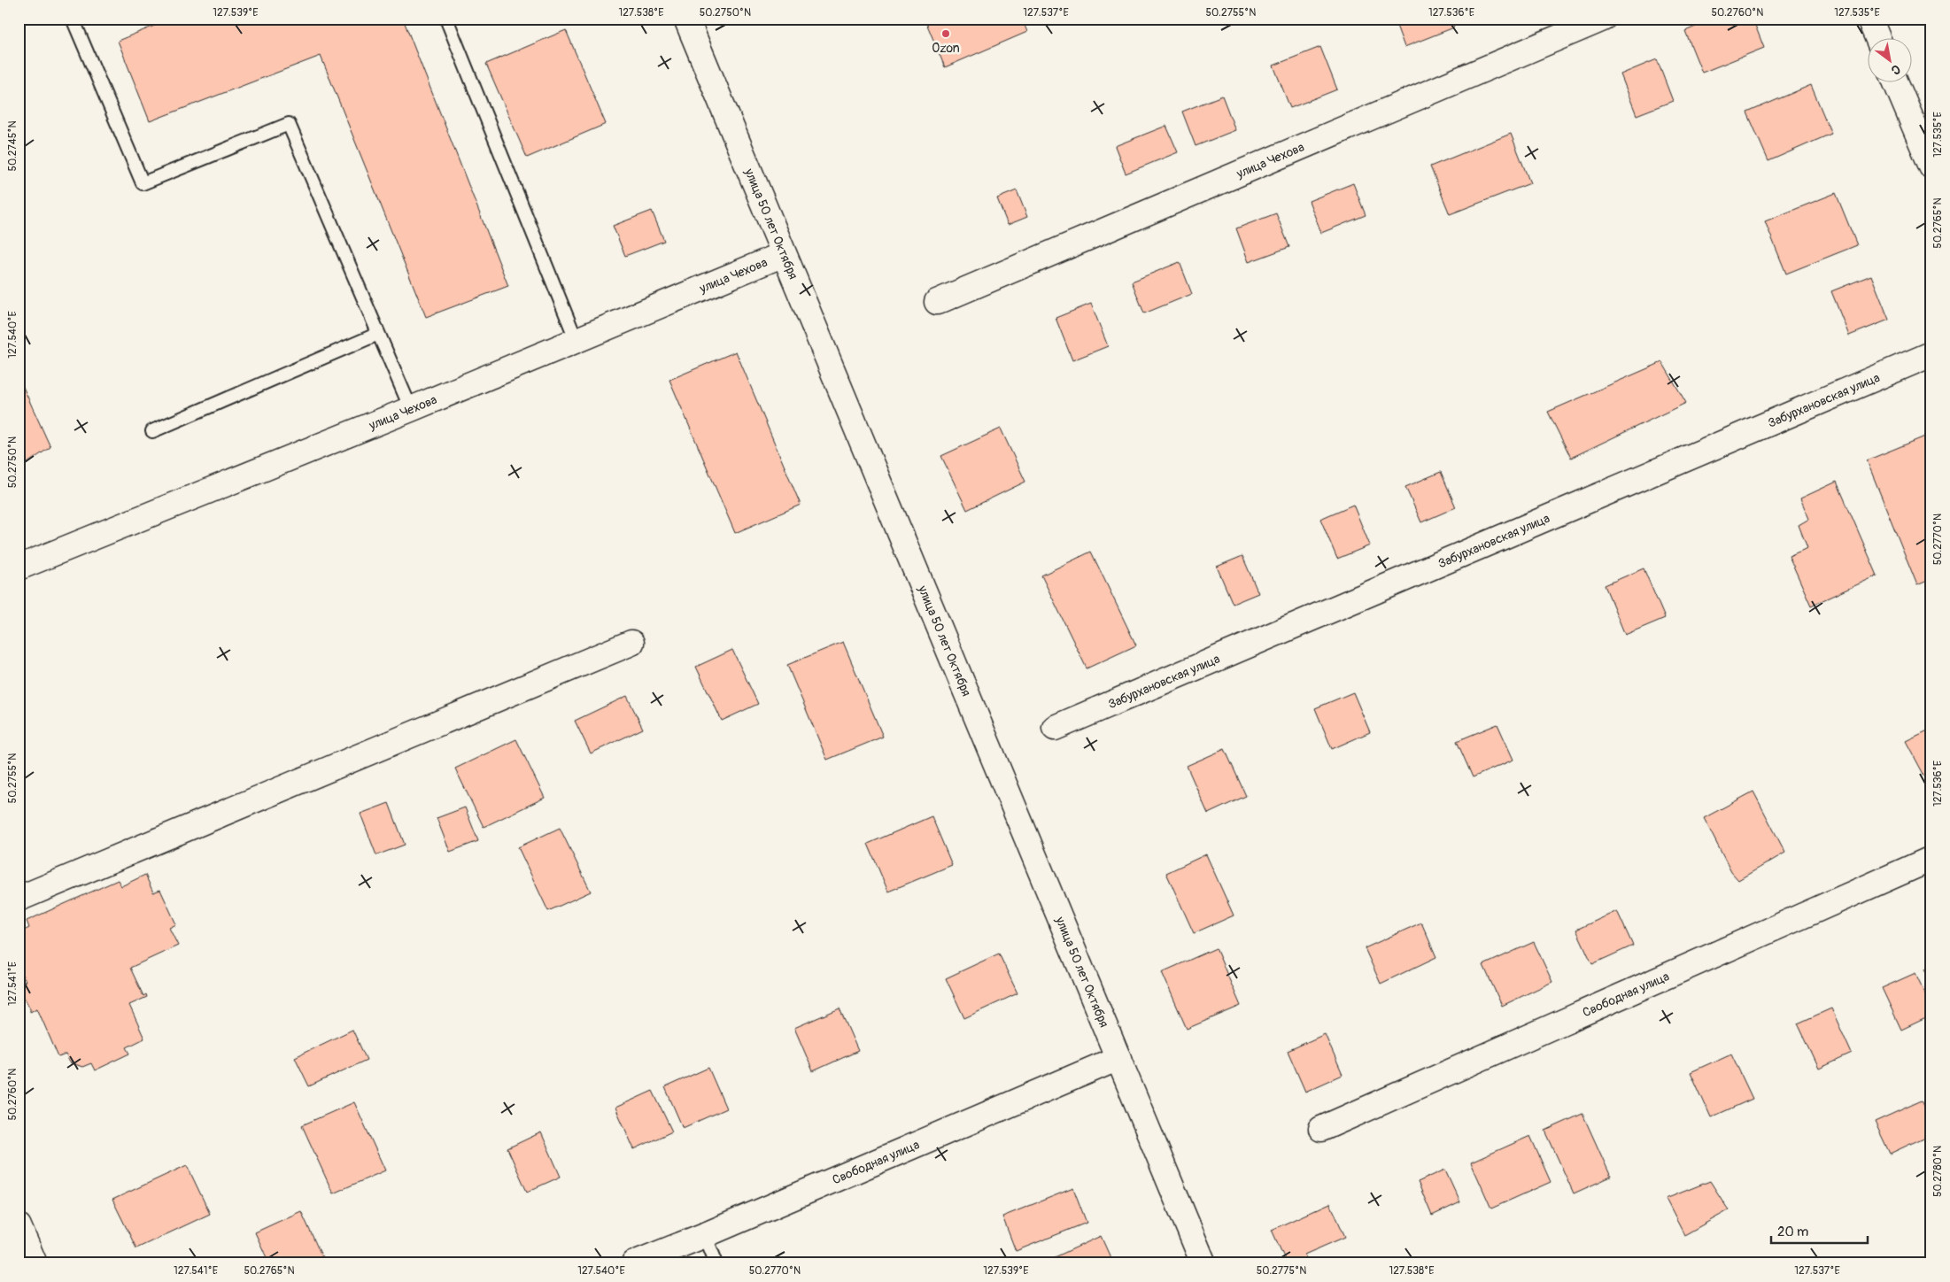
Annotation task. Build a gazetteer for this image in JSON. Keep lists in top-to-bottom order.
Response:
{
  "streets": {
    "street": [
      "улица Чехова",
      "улица 50 лет Октября",
      "Забурхановская улица",
      "Свободная улица"
    ]
  },
  "crossings": [
    ["улица Чехова", "улица 50 лет Октября"],
    ["улица 50 лет Октября", "Свободная улица"]
  ],
  "places": ["Ozon"],
  "scale_bar": "20 m",
  "north": "bottom right",
  "coordinates": [
    "127.539°E",
    "127.538°E",
    "50.2750°N",
    "127.537°E",
    "50.2755°N",
    "127.536°E",
    "50.2760°N",
    "127.535°E",
    "50.2745°N",
    "50.2765°N",
    "127.540°E",
    "50.2770°N",
    "127.541°E",
    "50.2780°N",
    "50.2775°N"
  ]
}
